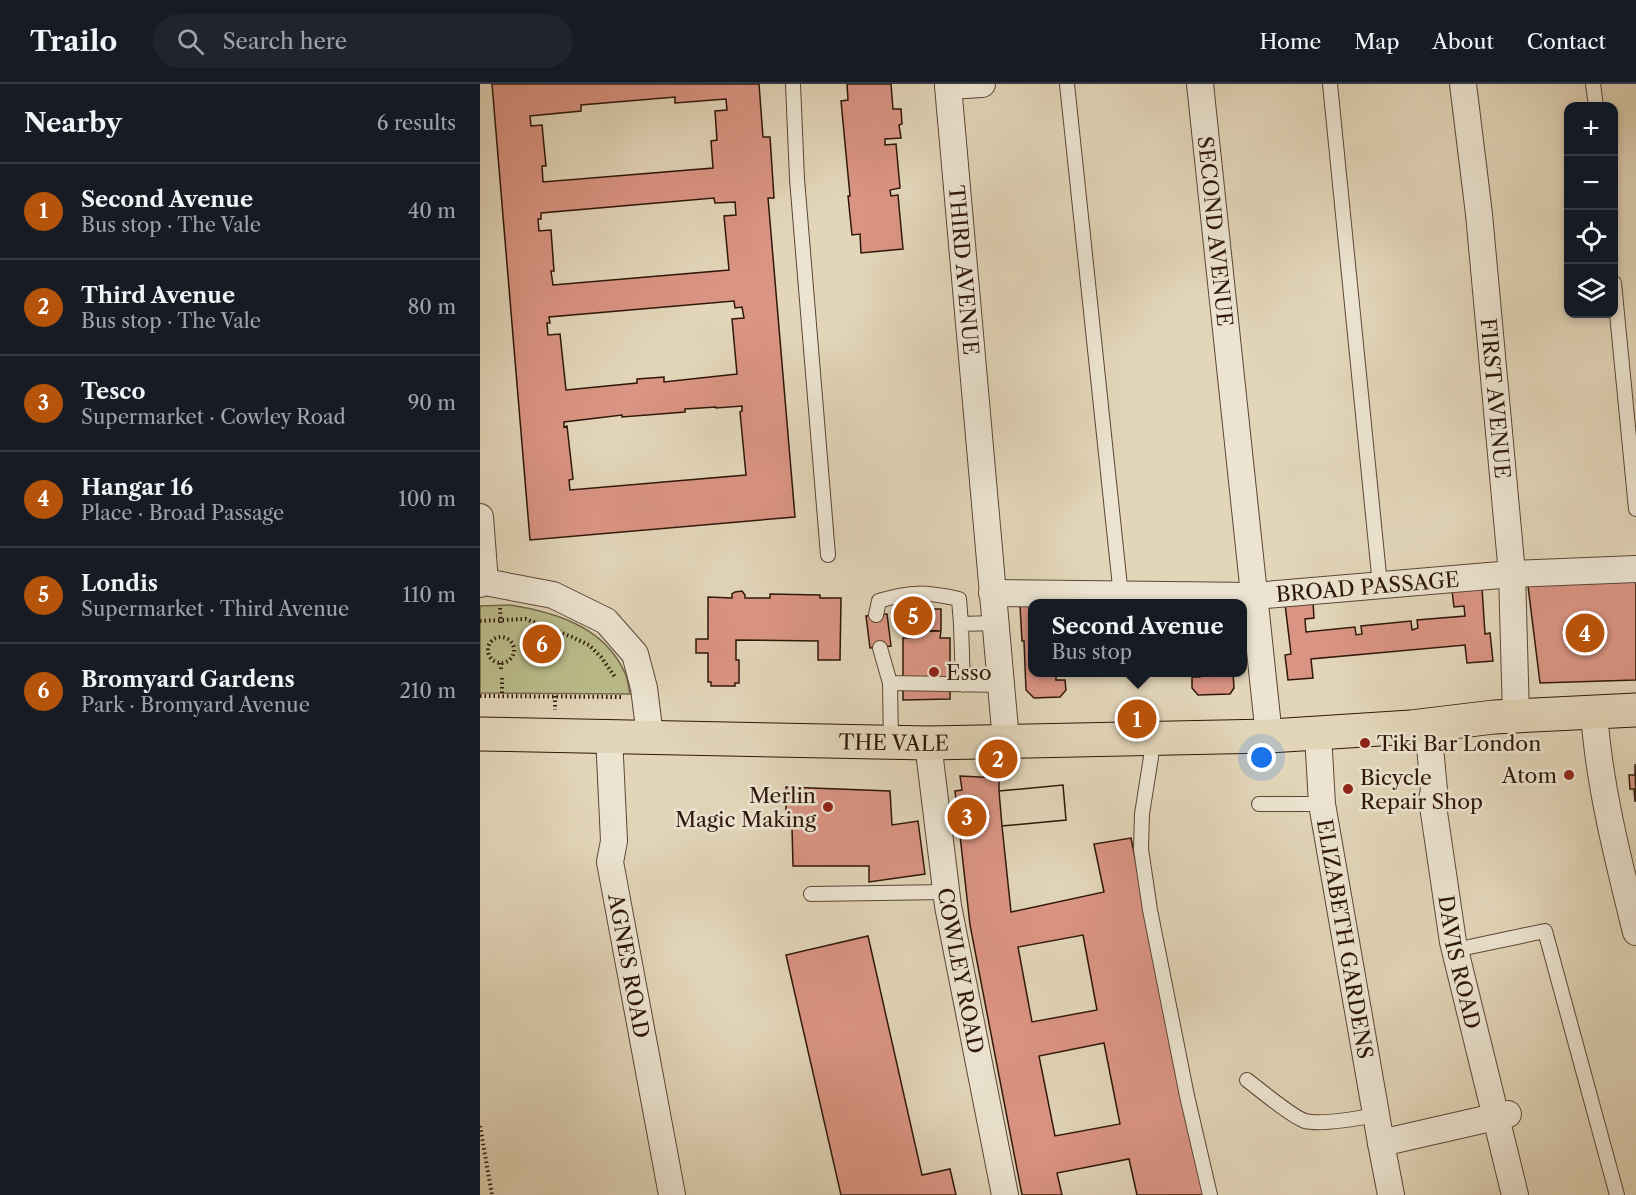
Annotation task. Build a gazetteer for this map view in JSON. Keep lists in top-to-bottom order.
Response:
{
  "streets": {
    "main road": ["THE VALE"],
    "street": [
      "SECOND AVENUE",
      "THIRD AVENUE",
      "FIRST AVENUE",
      "BROAD PASSAGE",
      "ELIZABETH GARDENS",
      "DAVIS ROAD",
      "AGNES ROAD",
      "COWLEY ROAD"
    ]
  },
  "crossings": [
    ["SECOND AVENUE", "BROAD PASSAGE"],
    ["SECOND AVENUE", "THE VALE"],
    ["THIRD AVENUE", "BROAD PASSAGE"],
    ["THIRD AVENUE", "THE VALE"],
    ["FIRST AVENUE", "BROAD PASSAGE"],
    ["FIRST AVENUE", "THE VALE"],
    ["THE VALE", "ELIZABETH GARDENS"],
    ["THE VALE", "DAVIS ROAD"],
    ["THE VALE", "AGNES ROAD"],
    ["THE VALE", "COWLEY ROAD"]
  ],
  "places": [
    "Esso",
    "Tiki Bar London",
    "Atom",
    "Bicycle Repair Shop",
    "Merlin Magic Making"
  ],
  "page": {
    "header": "Trailo",
    "search": "Search here",
    "nav": [
      "Home",
      "Map",
      "About",
      "Contact"
    ],
    "heading": ["Nearby", "6 results"],
    "map_buttons": ["+", "−"],
    "list": [
      {
        "mark": "1",
        "name": "Second Avenue",
        "note": "Bus stop · The Vale",
        "value": "40 m"
      },
      {
        "mark": "2",
        "name": "Third Avenue",
        "note": "Bus stop · The Vale",
        "value": "80 m"
      },
      {
        "mark": "3",
        "name": "Tesco",
        "note": "Supermarket · Cowley Road",
        "value": "90 m"
      },
      {
        "mark": "4",
        "name": "Hangar 16",
        "note": "Place · Broad Passage",
        "value": "100 m"
      },
      {
        "mark": "5",
        "name": "Londis",
        "note": "Supermarket · Third Avenue",
        "value": "110 m"
      },
      {
        "mark": "6",
        "name": "Bromyard Gardens",
        "note": "Park · Bromyard Avenue",
        "value": "210 m"
      }
    ],
    "pins": [
      "5",
      "4",
      "6",
      "1",
      "2",
      "3"
    ],
    "popup": ["Second Avenue", "Bus stop"]
  }
}
